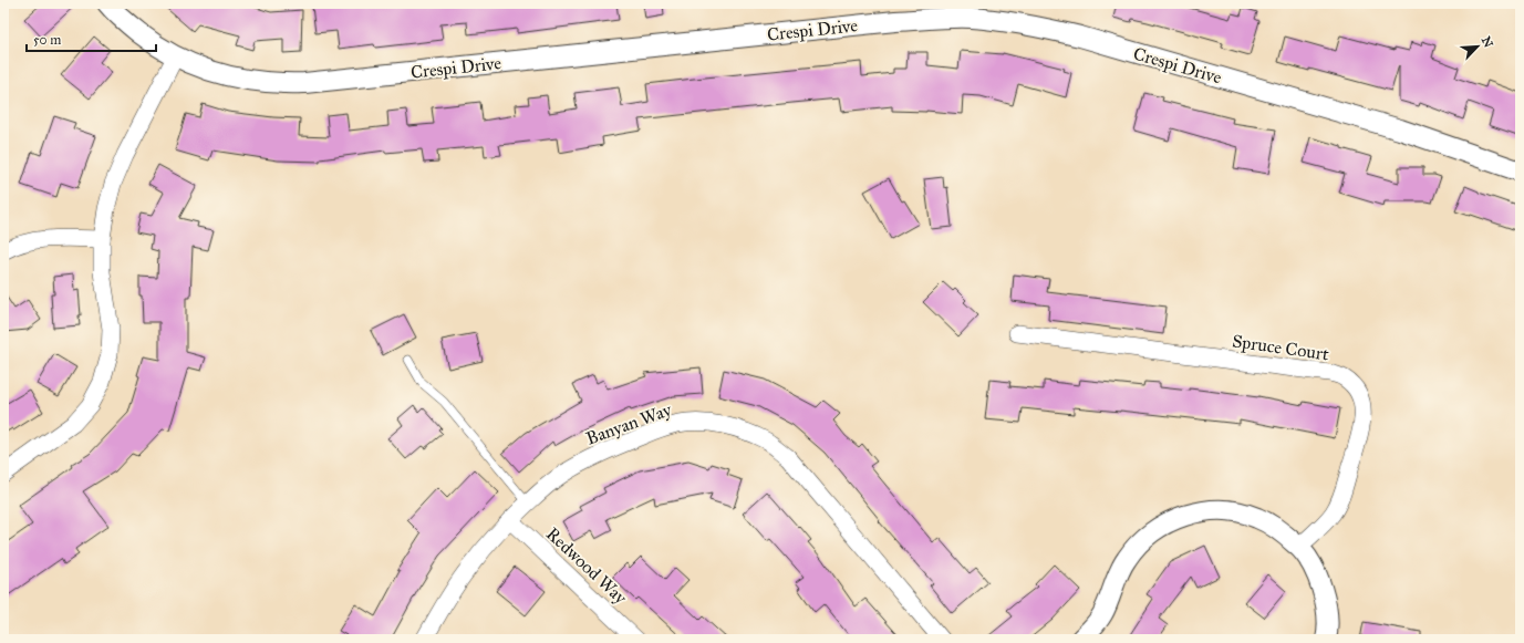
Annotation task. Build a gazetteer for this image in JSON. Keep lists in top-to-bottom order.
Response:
{
  "streets": {
    "street": [
      "Crespi Drive",
      "Spruce Court",
      "Banyan Way",
      "Redwood Way"
    ]
  },
  "crossings": [
    ["Banyan Way", "Redwood Way"]
  ],
  "scale_bar": "50 m",
  "north": "top right"
}
